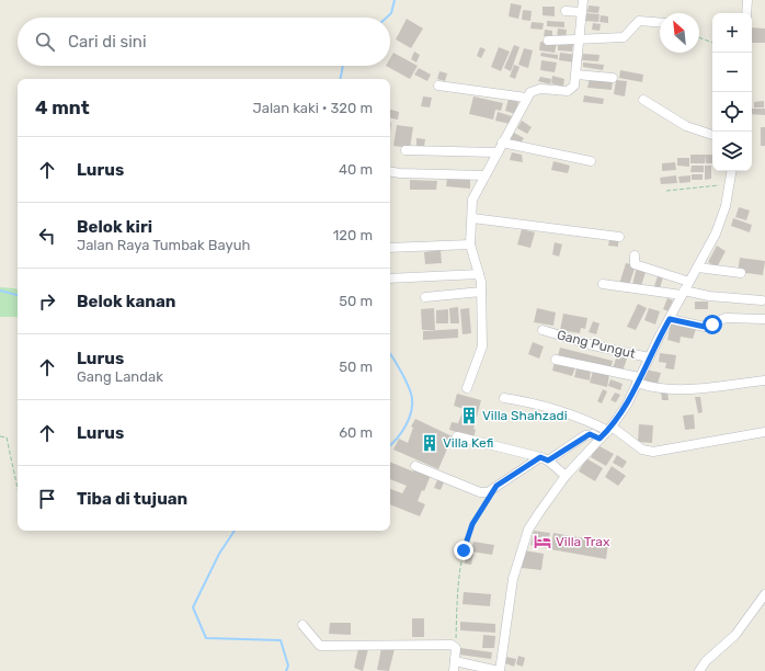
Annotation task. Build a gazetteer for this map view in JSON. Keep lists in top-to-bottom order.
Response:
{
  "streets": {
    "street": ["Gang Pungut"]
  },
  "places": {
    "building": ["Villa Shahzadi", "Villa Kefi"],
    "hotel": ["Villa Trax"]
  },
  "north": "top left",
  "page": {
    "map_buttons": ["+", "−"],
    "search": "Cari di sini",
    "heading": ["4 mnt", "Jalan kaki · 320 m"],
    "list": [
      ["Lurus", "40 m"],
      ["Belok kiri", "Jalan Raya Tumbak Bayuh", "120 m"],
      ["Belok kanan", "50 m"],
      ["Lurus", "Gang Landak", "50 m"],
      ["Lurus", "60 m"],
      "Tiba di tujuan"
    ]
  }
}
